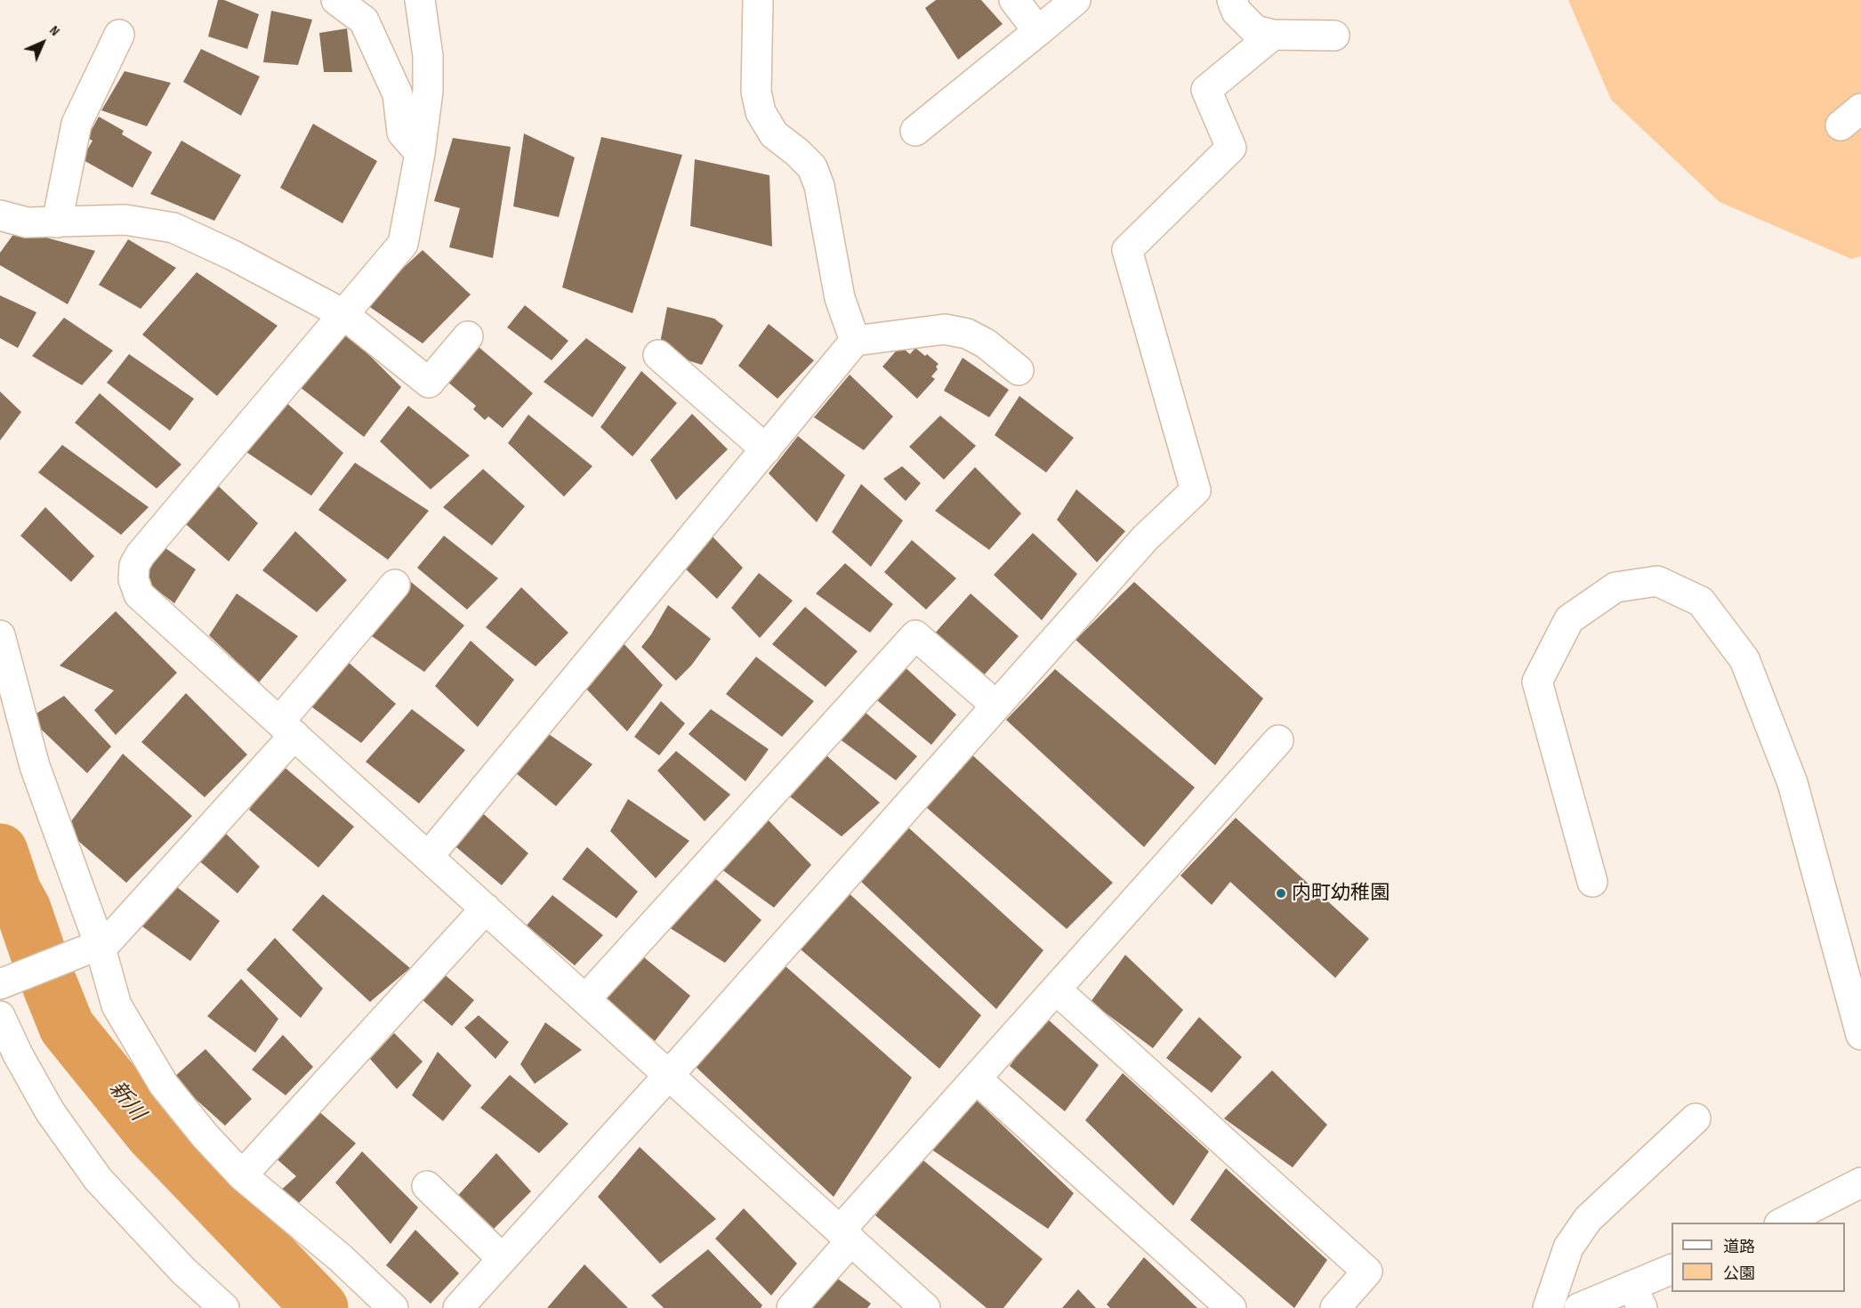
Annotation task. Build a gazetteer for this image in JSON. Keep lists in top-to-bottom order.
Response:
{
  "water": ["新川"],
  "places": ["内町幼稚園"],
  "legend": ["道路", "公園"],
  "north": "top right"
}
